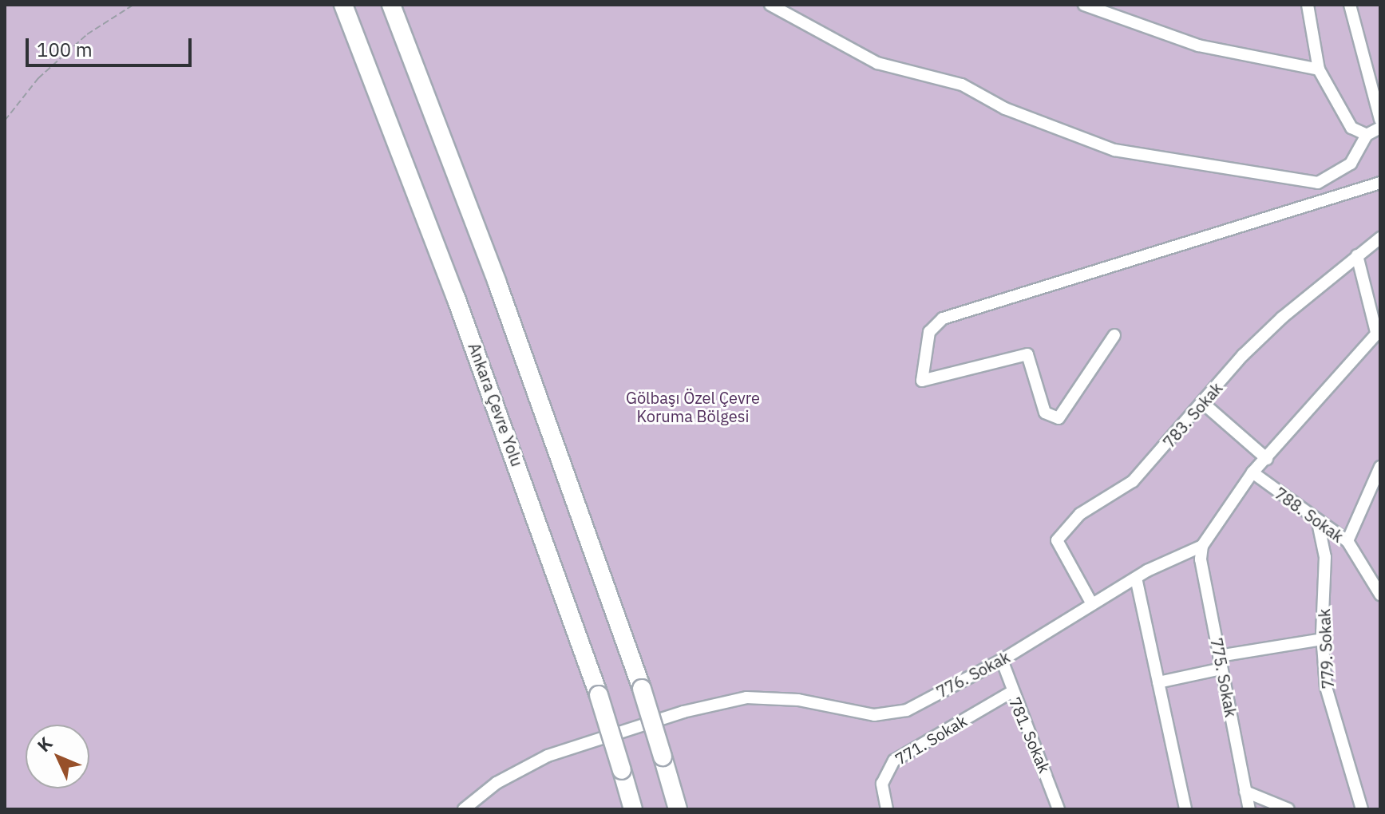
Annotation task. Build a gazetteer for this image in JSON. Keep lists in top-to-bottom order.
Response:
{
  "streets": {
    "highway": ["Ankara Çevre Yolu"],
    "street": [
      "783. Sokak",
      "788. Sokak",
      "779. Sokak",
      "776. Sokak",
      "775. Sokak",
      "781. Sokak",
      "771. Sokak"
    ]
  },
  "crossings": [
    ["783. Sokak", "776. Sokak"],
    ["788. Sokak", "779. Sokak"],
    ["788. Sokak", "776. Sokak"],
    ["776. Sokak", "775. Sokak"],
    ["776. Sokak", "781. Sokak"],
    ["781. Sokak", "771. Sokak"]
  ],
  "parks": ["Gölbaşı Özel Çevre Koruma Bölgesi"],
  "scale_bar": "100 m",
  "north": "top left"
}
